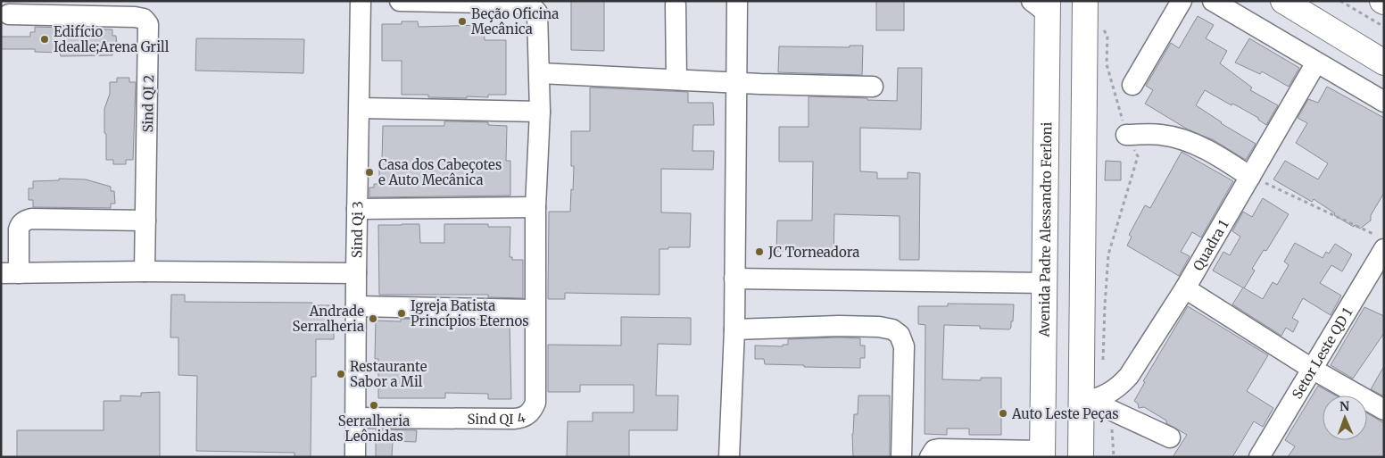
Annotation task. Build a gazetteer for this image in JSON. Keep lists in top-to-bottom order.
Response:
{
  "streets": {
    "main road": ["Avenida Padre Alessandro Ferloni"],
    "street": [
      "Sind QI 2",
      "Sind Qi 3",
      "Quadra 1",
      "Setor Leste QD 1",
      "Sind QI 4"
    ]
  },
  "crossings": [
    ["Sind Qi 3", "Sind QI 4"]
  ],
  "places": [
    "Beção Oficina Mecânica",
    "Edifício Idealle;Arena Grill",
    "Casa dos Cabeçotes e Auto Mecânica",
    "JC Torneadora",
    "Igreja Batista Princípios Eternos",
    "Andrade Serralheria",
    "Restaurante Sabor a Mil",
    "Serralheria Leônidas",
    "Auto Leste Peças"
  ],
  "north": "top"
}
